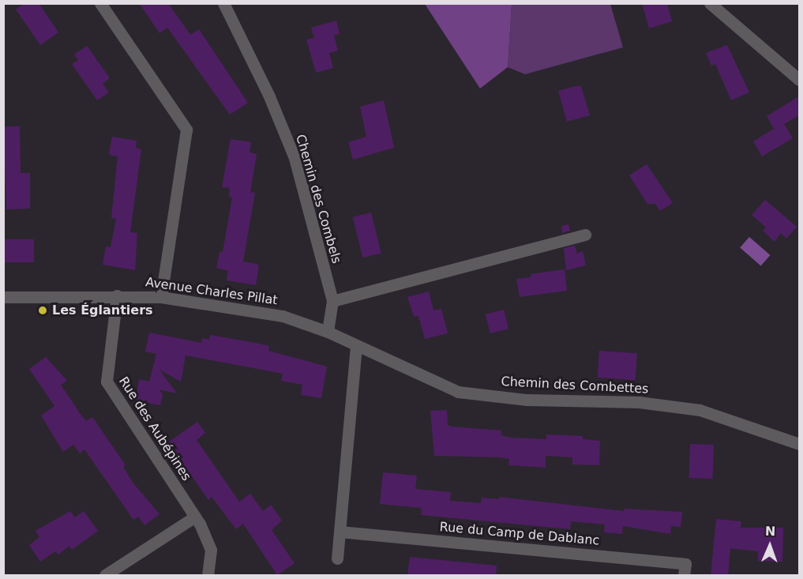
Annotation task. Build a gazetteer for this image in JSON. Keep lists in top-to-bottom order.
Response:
{
  "streets": {
    "street": [
      "Chemin des Combels",
      "Avenue Charles Pillat",
      "Chemin des Combettes",
      "Rue des Aubépines",
      "Rue du Camp de Dablanc"
    ]
  },
  "crossings": [
    ["Chemin des Combels", "Avenue Charles Pillat"],
    ["Chemin des Combels", "Chemin des Combettes"],
    ["Avenue Charles Pillat", "Chemin des Combettes"],
    ["Avenue Charles Pillat", "Rue des Aubépines"]
  ],
  "places": ["Les Églantiers"],
  "north": "top"
}
